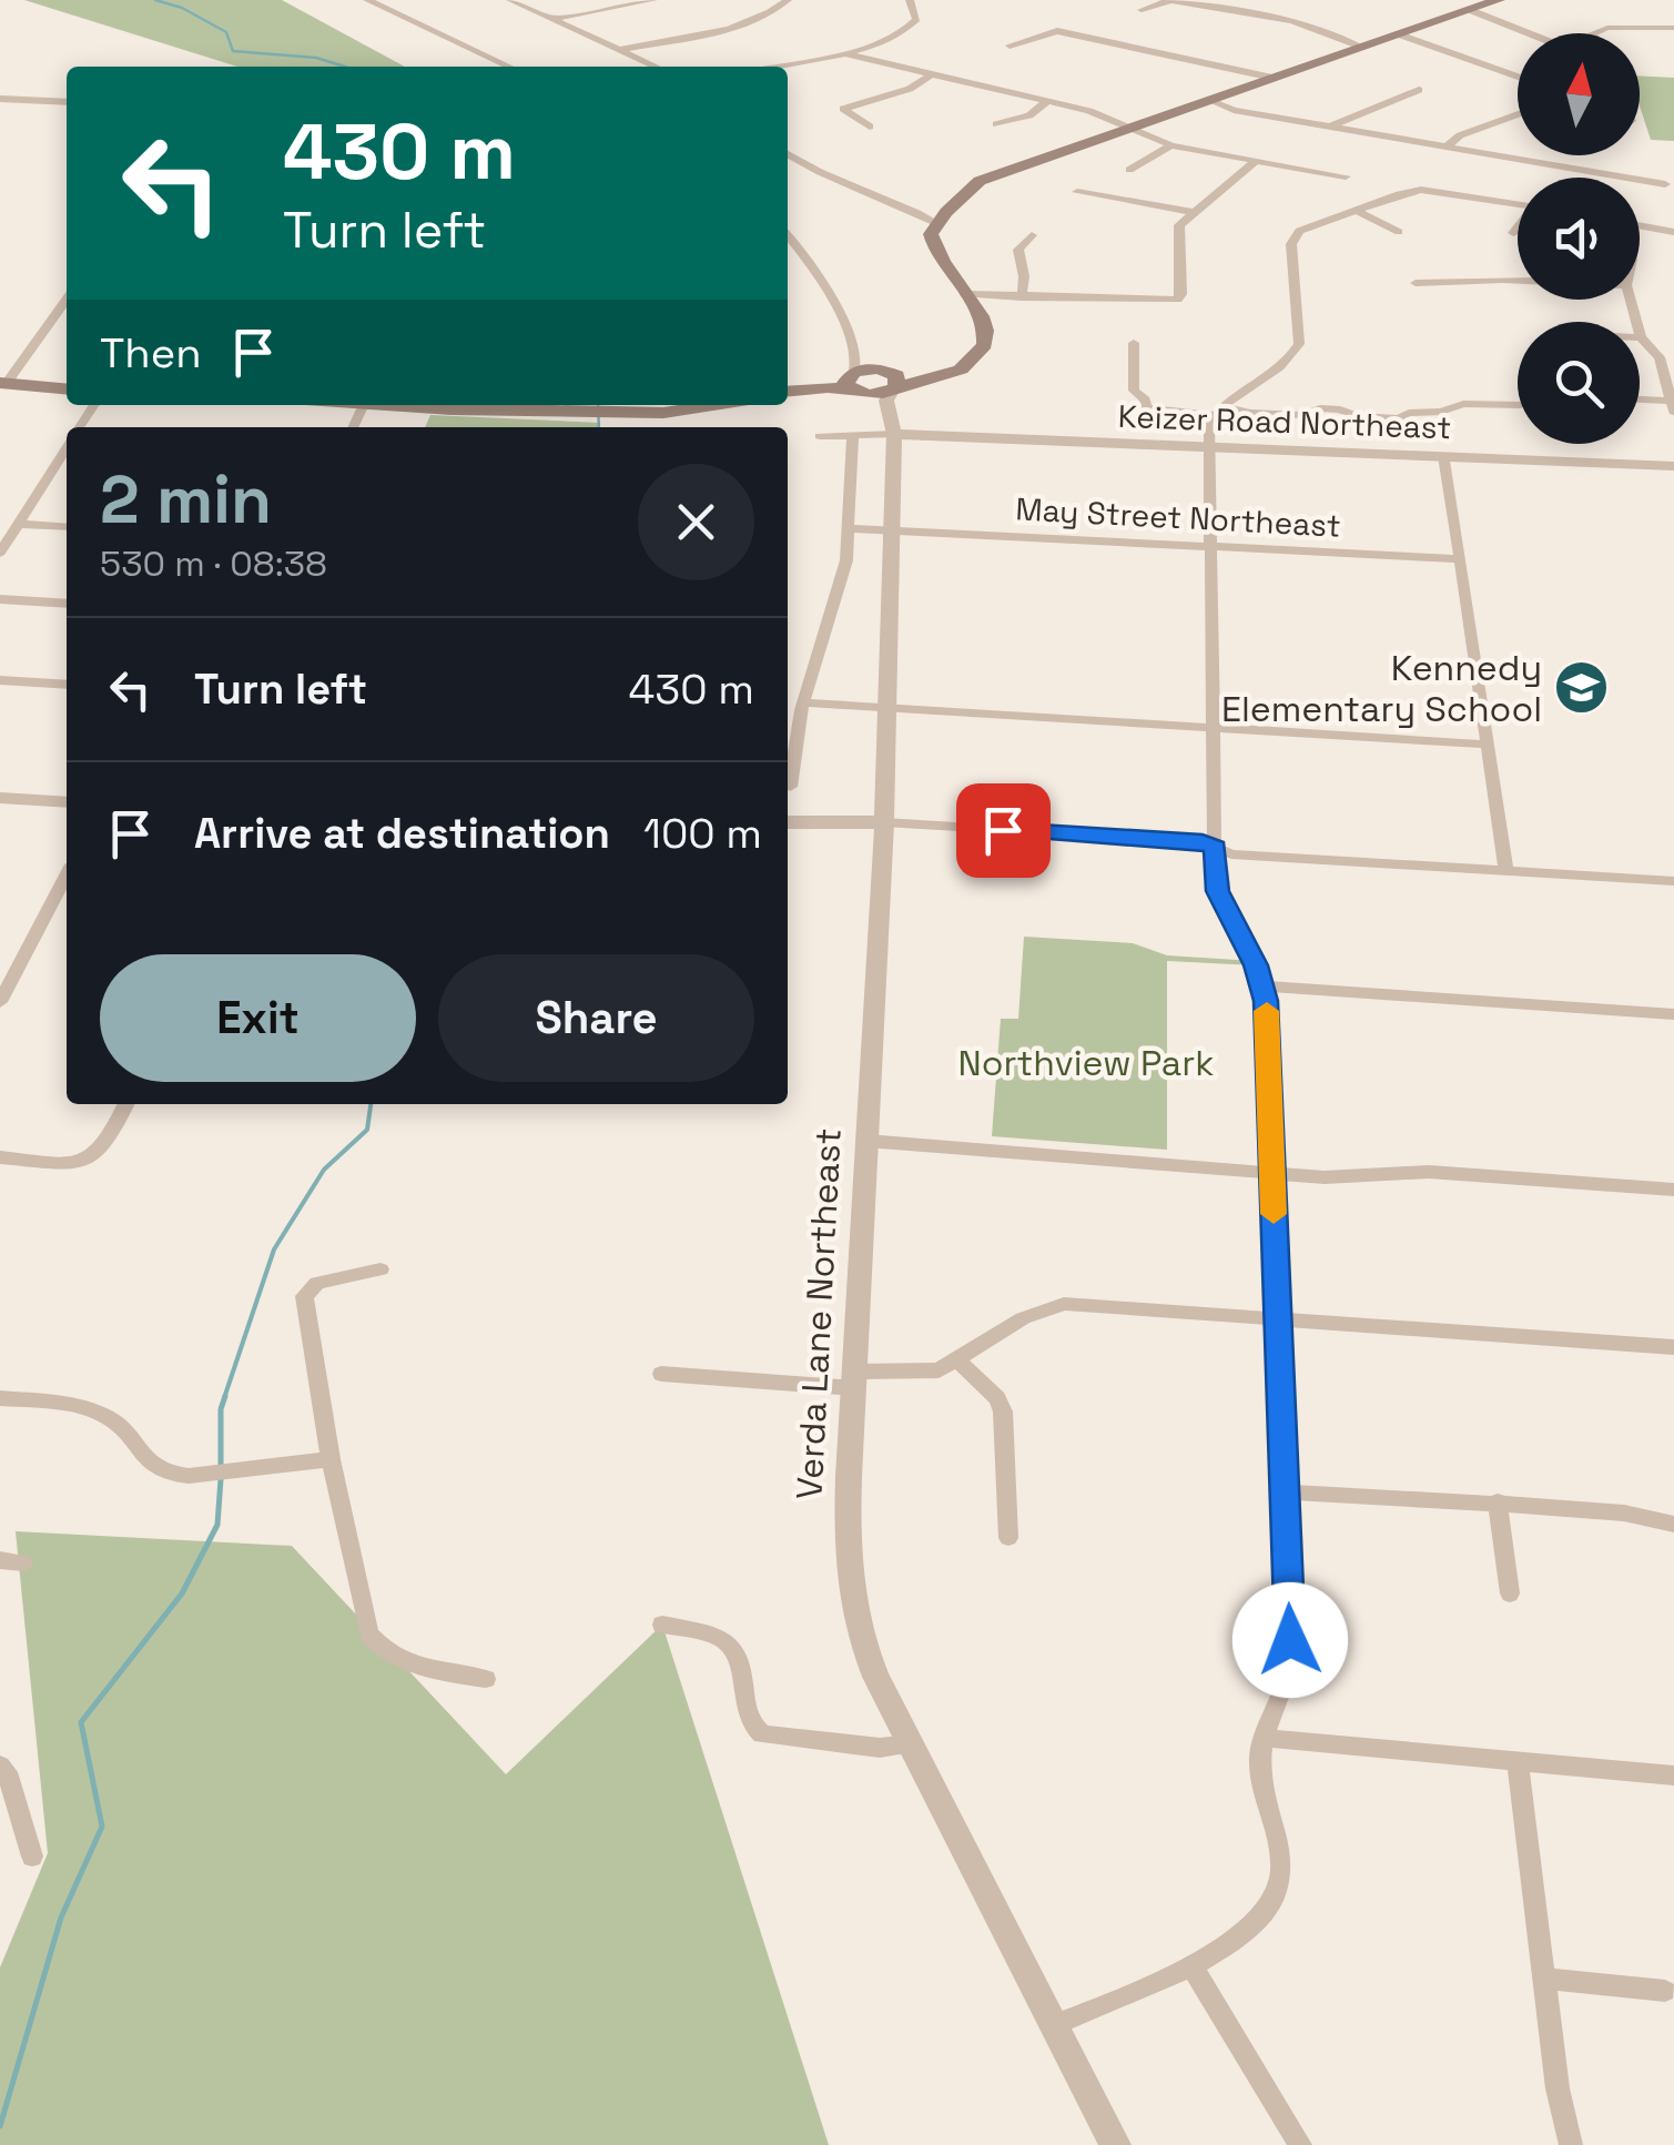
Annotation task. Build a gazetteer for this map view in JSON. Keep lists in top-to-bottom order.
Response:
{
  "streets": {
    "street": ["Keizer Road Northeast", "May Street Northeast", "Verda Lane Northeast"]
  },
  "crossings": [
    ["Keizer Road Northeast", "Verda Lane Northeast"],
    ["May Street Northeast", "Verda Lane Northeast"]
  ],
  "parks": ["Northview Park"],
  "places": {
    "school or university": ["Kennedy Elementary School"]
  },
  "north": "top",
  "page": {
    "turn": ["430 m", "Turn left"],
    "then": "Then",
    "heading": ["2 min", "530 m · 08:38"],
    "list": [
      {
        "name": "Turn left",
        "value": "430 m"
      },
      {
        "name": "Arrive at destination",
        "value": "100 m"
      }
    ],
    "buttons": ["Exit", "Share"]
  }
}
